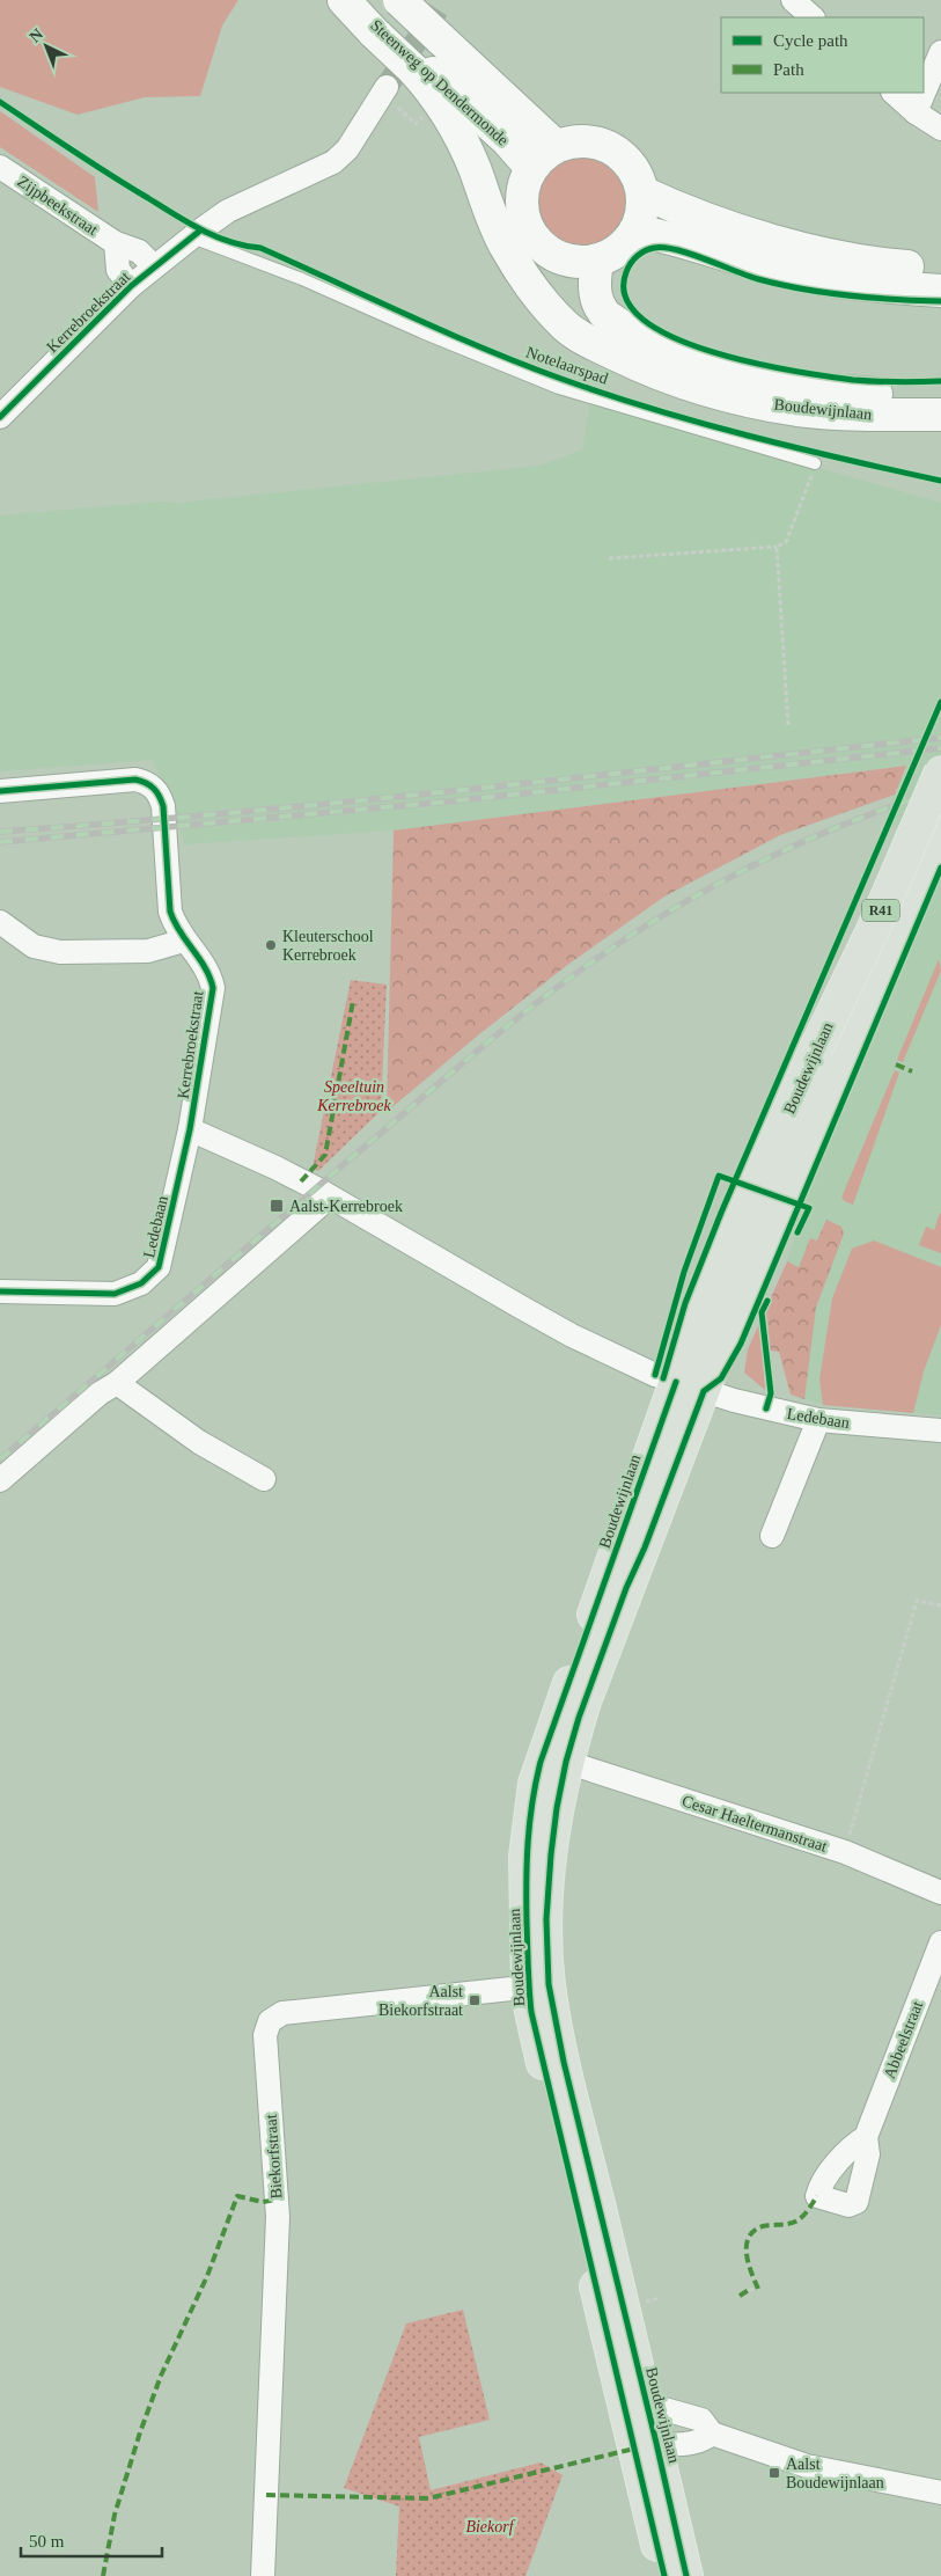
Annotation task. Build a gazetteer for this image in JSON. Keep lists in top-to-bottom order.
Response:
{
  "streets": {
    "main road": ["Steenweg op Dendermonde", "Boudewijnlaan", "R41"],
    "street": [
      "Zijpbeekstraat",
      "Kerrebroekstraat",
      "Ledebaan",
      "Cesar Haeltermanstraat",
      "Abbeelstraat",
      "Biekorfstraat"
    ],
    "cycle path": ["Notelaarspad"]
  },
  "crossings": [
    ["Steenweg op Dendermonde", "Boudewijnlaan"],
    ["Zijpbeekstraat", "Kerrebroekstraat"],
    ["Kerrebroekstraat", "Ledebaan"],
    ["Boudewijnlaan", "Ledebaan"],
    ["Boudewijnlaan", "Cesar Haeltermanstraat"],
    ["Boudewijnlaan", "Biekorfstraat"]
  ],
  "parks": ["Speeltuin Kerrebroek", "Biekorf"],
  "places": {
    "other": ["Kleuterschool Kerrebroek"],
    "transit": ["Aalst-Kerrebroek", "Aalst Biekorfstraat", "Aalst Boudewijnlaan"]
  },
  "legend": ["Cycle path", "Path"],
  "scale_bar": "50 m",
  "north": "top left"
}
